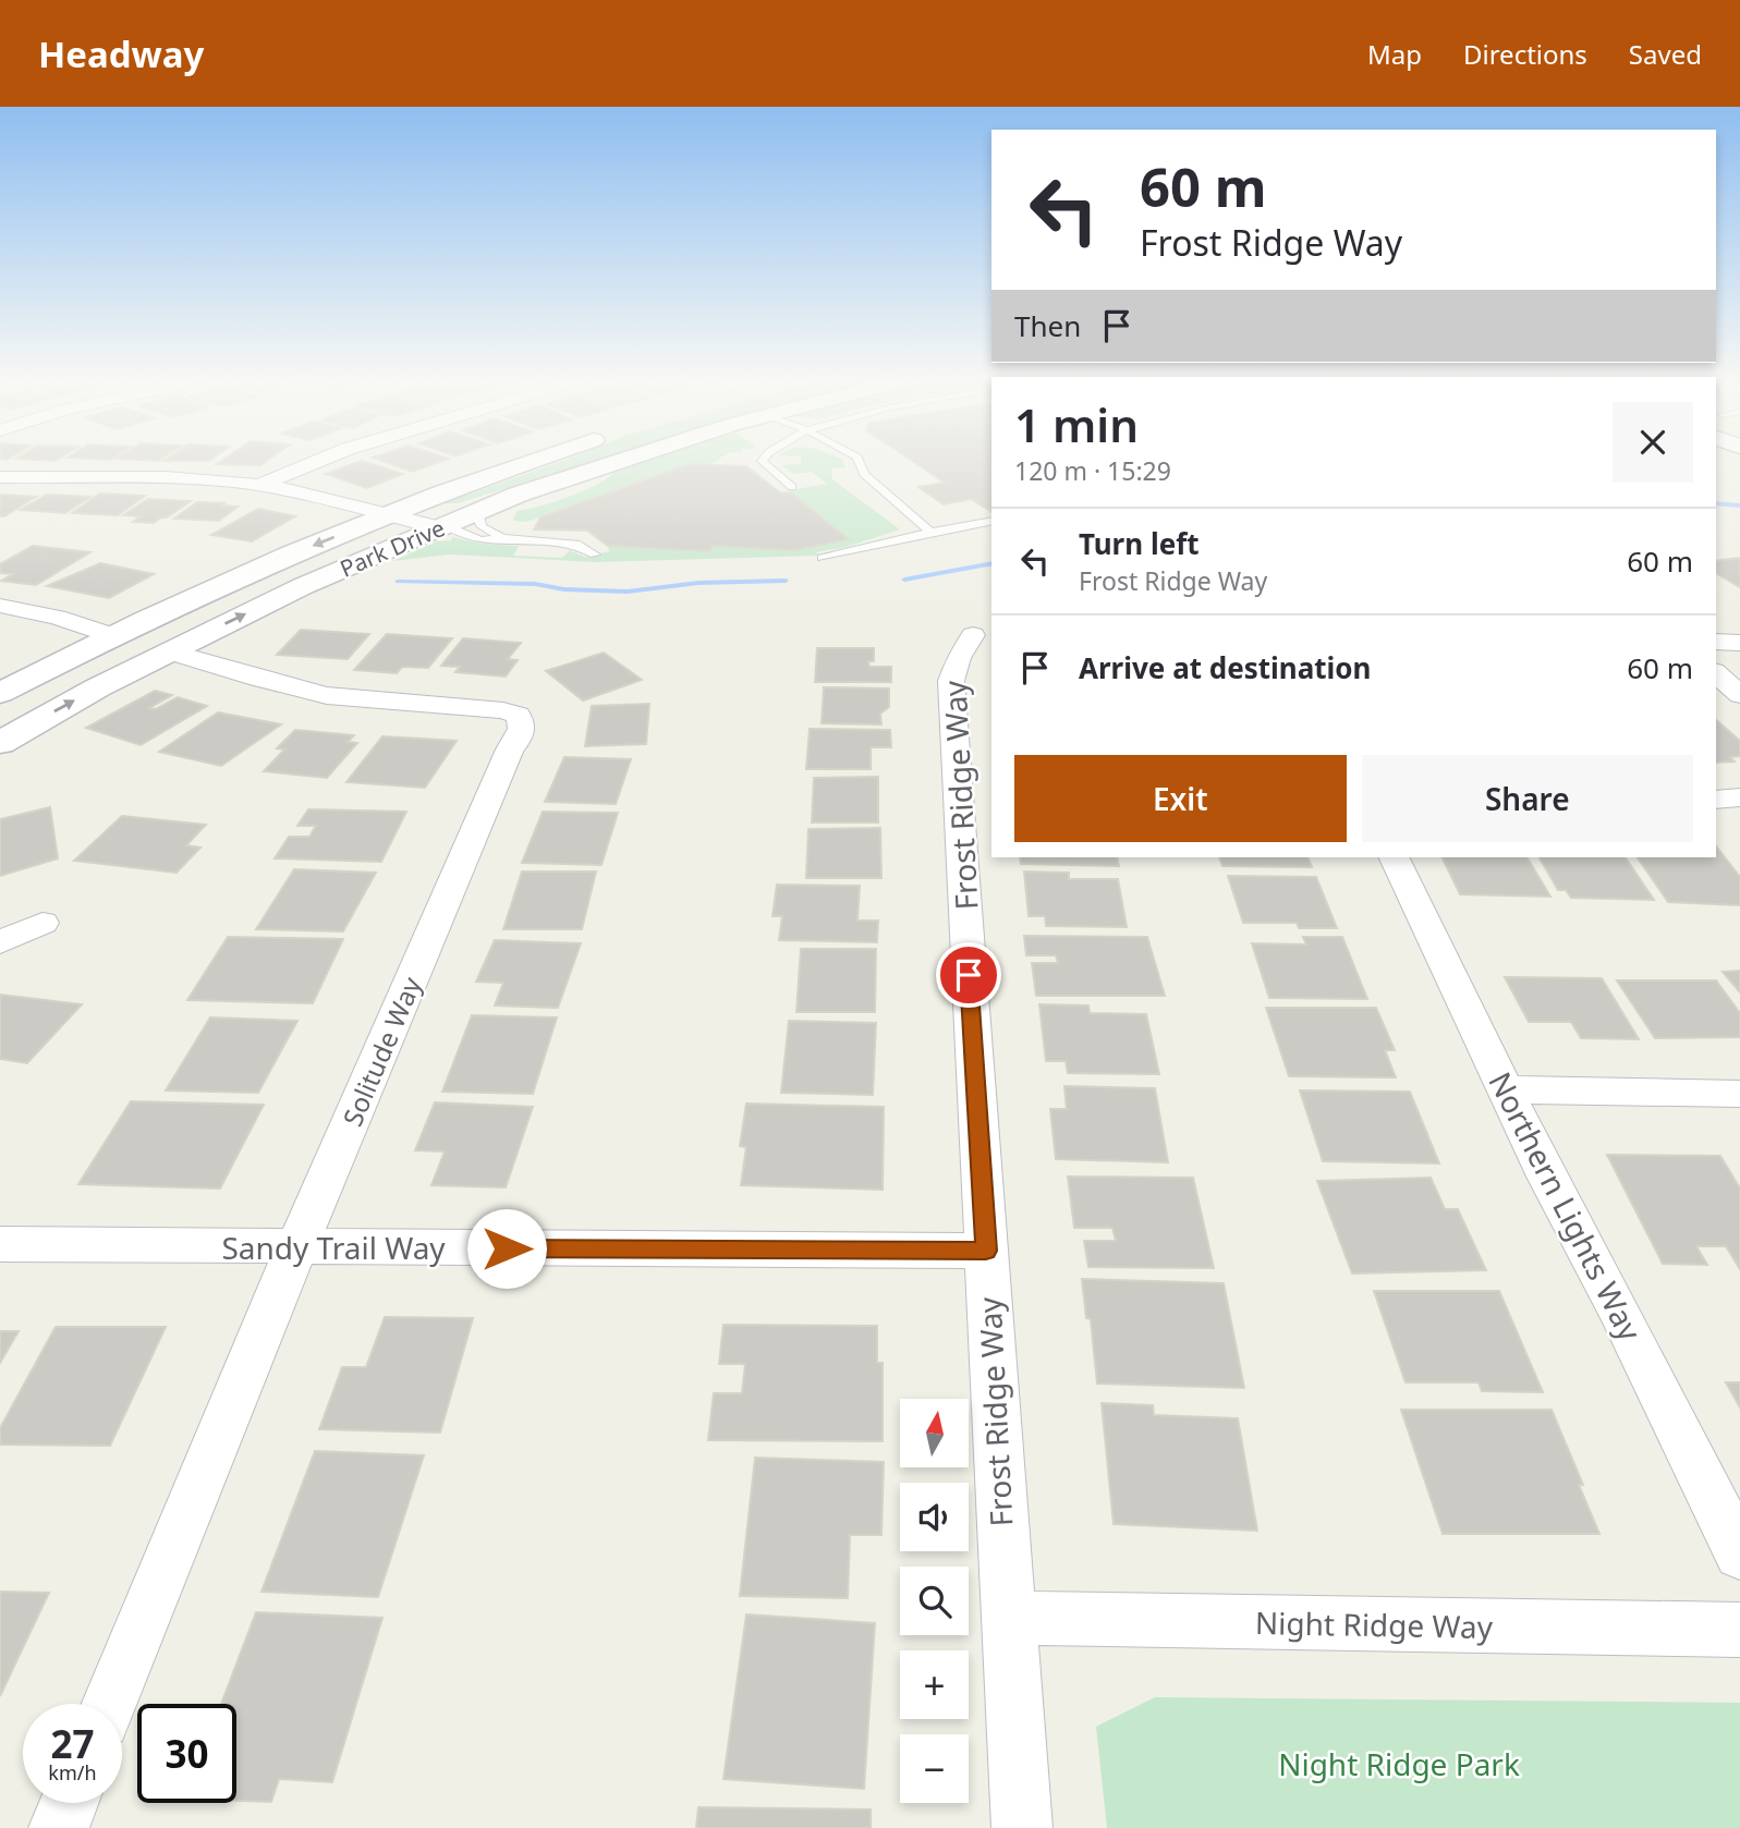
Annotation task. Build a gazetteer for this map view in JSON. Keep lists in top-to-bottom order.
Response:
{
  "streets": {
    "main road": ["Park Drive"],
    "street": [
      "Frost Ridge Way",
      "Solitude Way",
      "Northern Lights Way",
      "Sandy Trail Way",
      "Night Ridge Way"
    ]
  },
  "crossings": [
    ["Park Drive", "Solitude Way"],
    ["Frost Ridge Way", "Sandy Trail Way"],
    ["Frost Ridge Way", "Night Ridge Way"],
    ["Solitude Way", "Sandy Trail Way"]
  ],
  "parks": ["Night Ridge Park"],
  "north": "top",
  "page": {
    "header": "Headway",
    "nav": ["Map", "Directions", "Saved"],
    "turn": ["60 m", "Frost Ridge Way"],
    "then": "Then",
    "heading": ["1 min", "120 m · 15:29"],
    "list": [
      {
        "name": "Turn left",
        "note": "Frost Ridge Way",
        "value": "60 m"
      },
      {
        "name": "Arrive at destination",
        "value": "60 m"
      }
    ],
    "buttons": ["Exit", "Share"],
    "map_buttons": ["+", "−"],
    "speed": "27 km/h",
    "limit": "30"
  }
}
